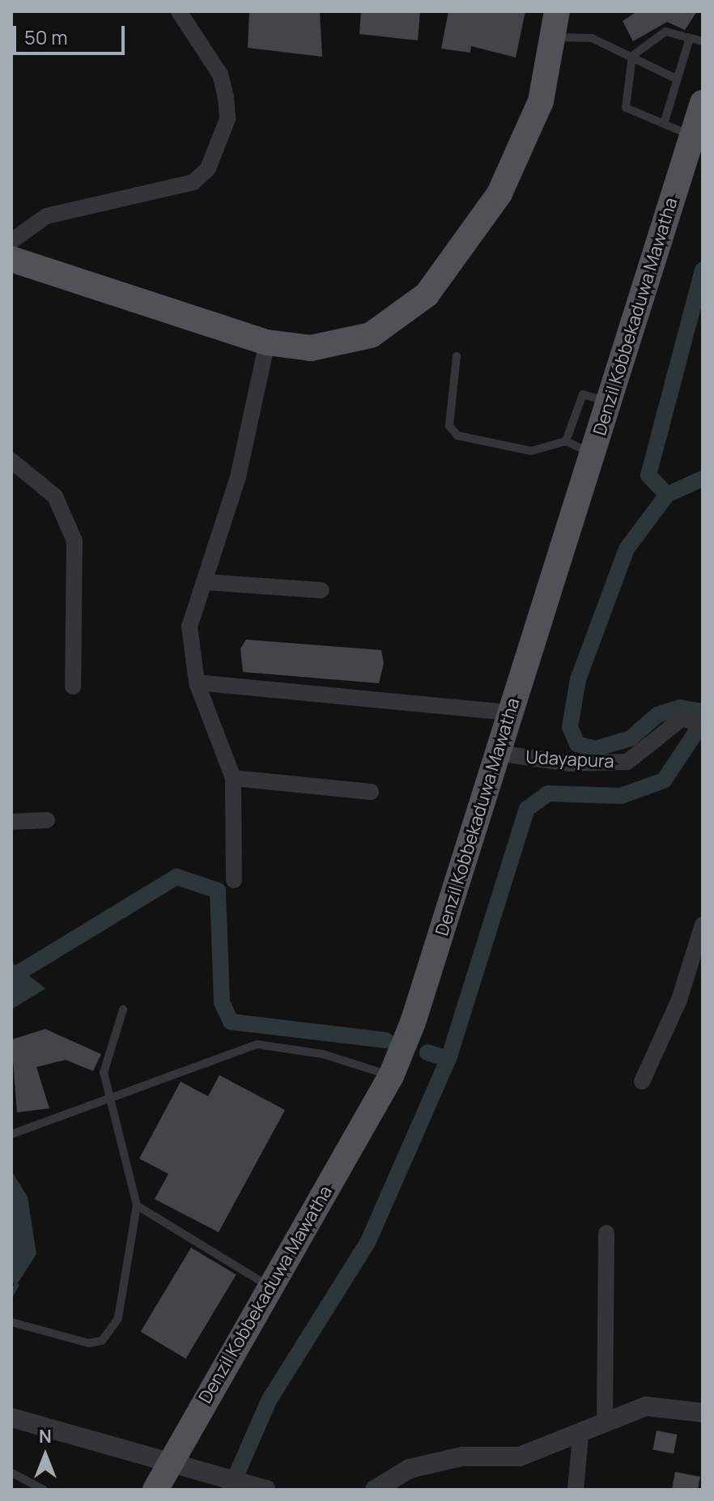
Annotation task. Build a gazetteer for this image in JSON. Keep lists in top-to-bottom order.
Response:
{
  "streets": {
    "main road": ["Denzil Kobbekaduwa Mawatha"],
    "street": ["Udayapura"]
  },
  "crossings": [
    ["Denzil Kobbekaduwa Mawatha", "Udayapura"]
  ],
  "scale_bar": "50 m",
  "north": "top"
}
